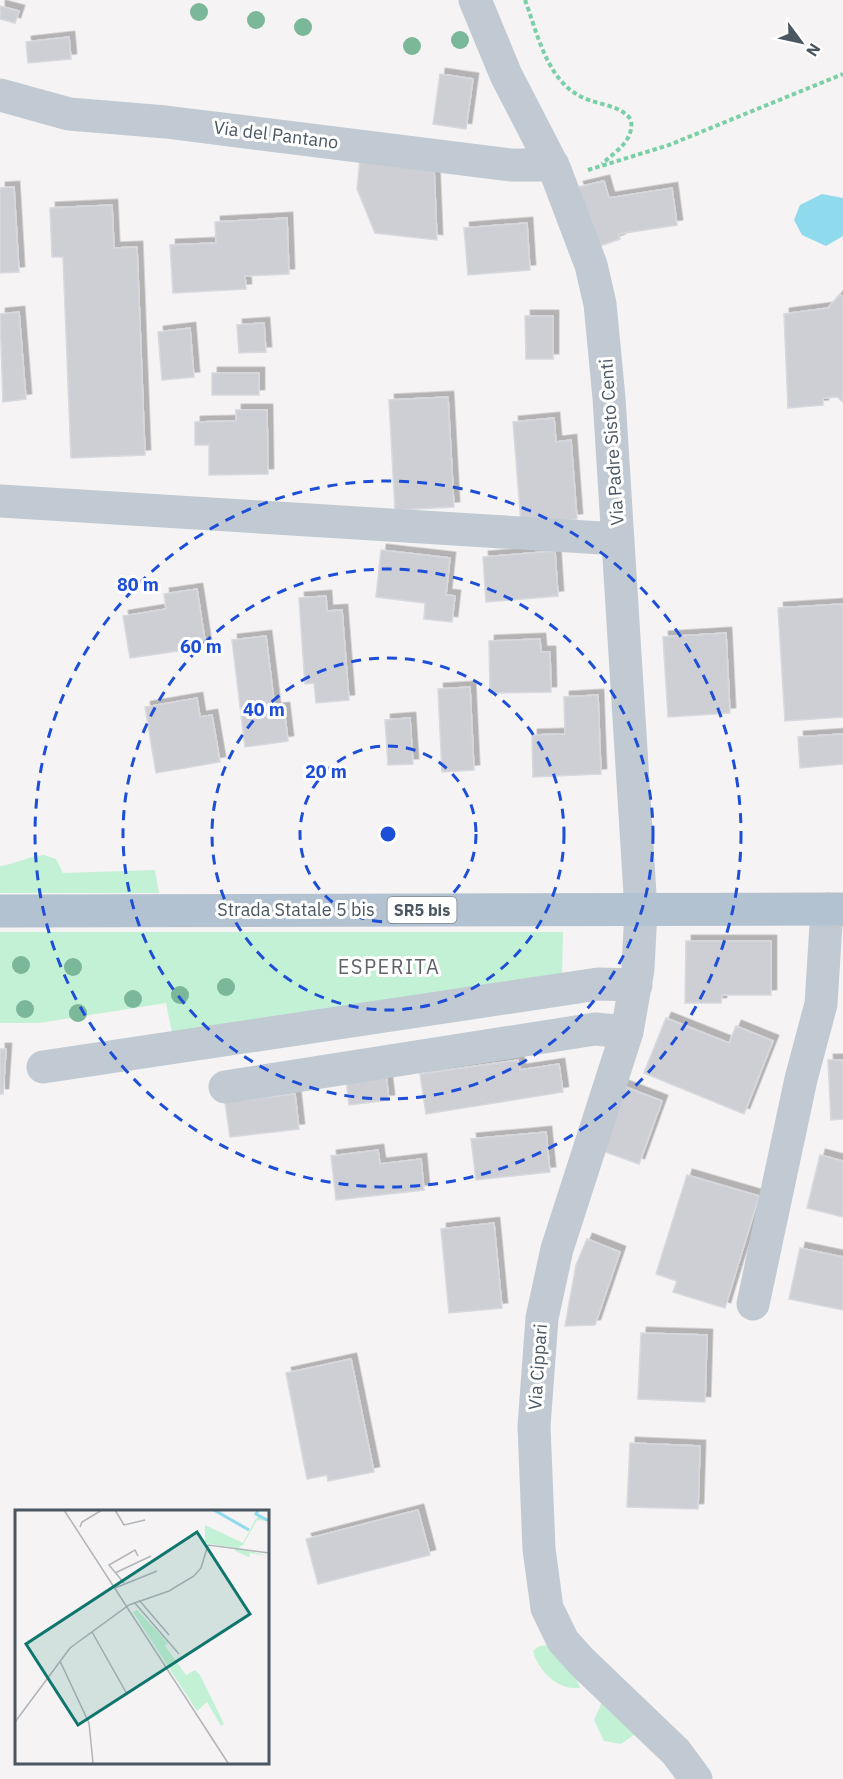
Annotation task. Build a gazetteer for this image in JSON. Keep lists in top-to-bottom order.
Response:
{
  "streets": {
    "main road": ["Strada Statale 5 bis", "SR5 bis"],
    "street": ["Via del Pantano", "Via Padre Sisto Centi", "Via Cippari"]
  },
  "crossings": [
    ["Via del Pantano", "Via Padre Sisto Centi"],
    ["Via Padre Sisto Centi", "Strada Statale 5 bis"],
    ["Via Padre Sisto Centi", "Via Cippari"],
    ["Strada Statale 5 bis", "Via Cippari"]
  ],
  "districts": ["ESPERITA"],
  "north": "bottom right",
  "rings": [
    "80 m",
    "60 m",
    "40 m",
    "20 m"
  ]
}
